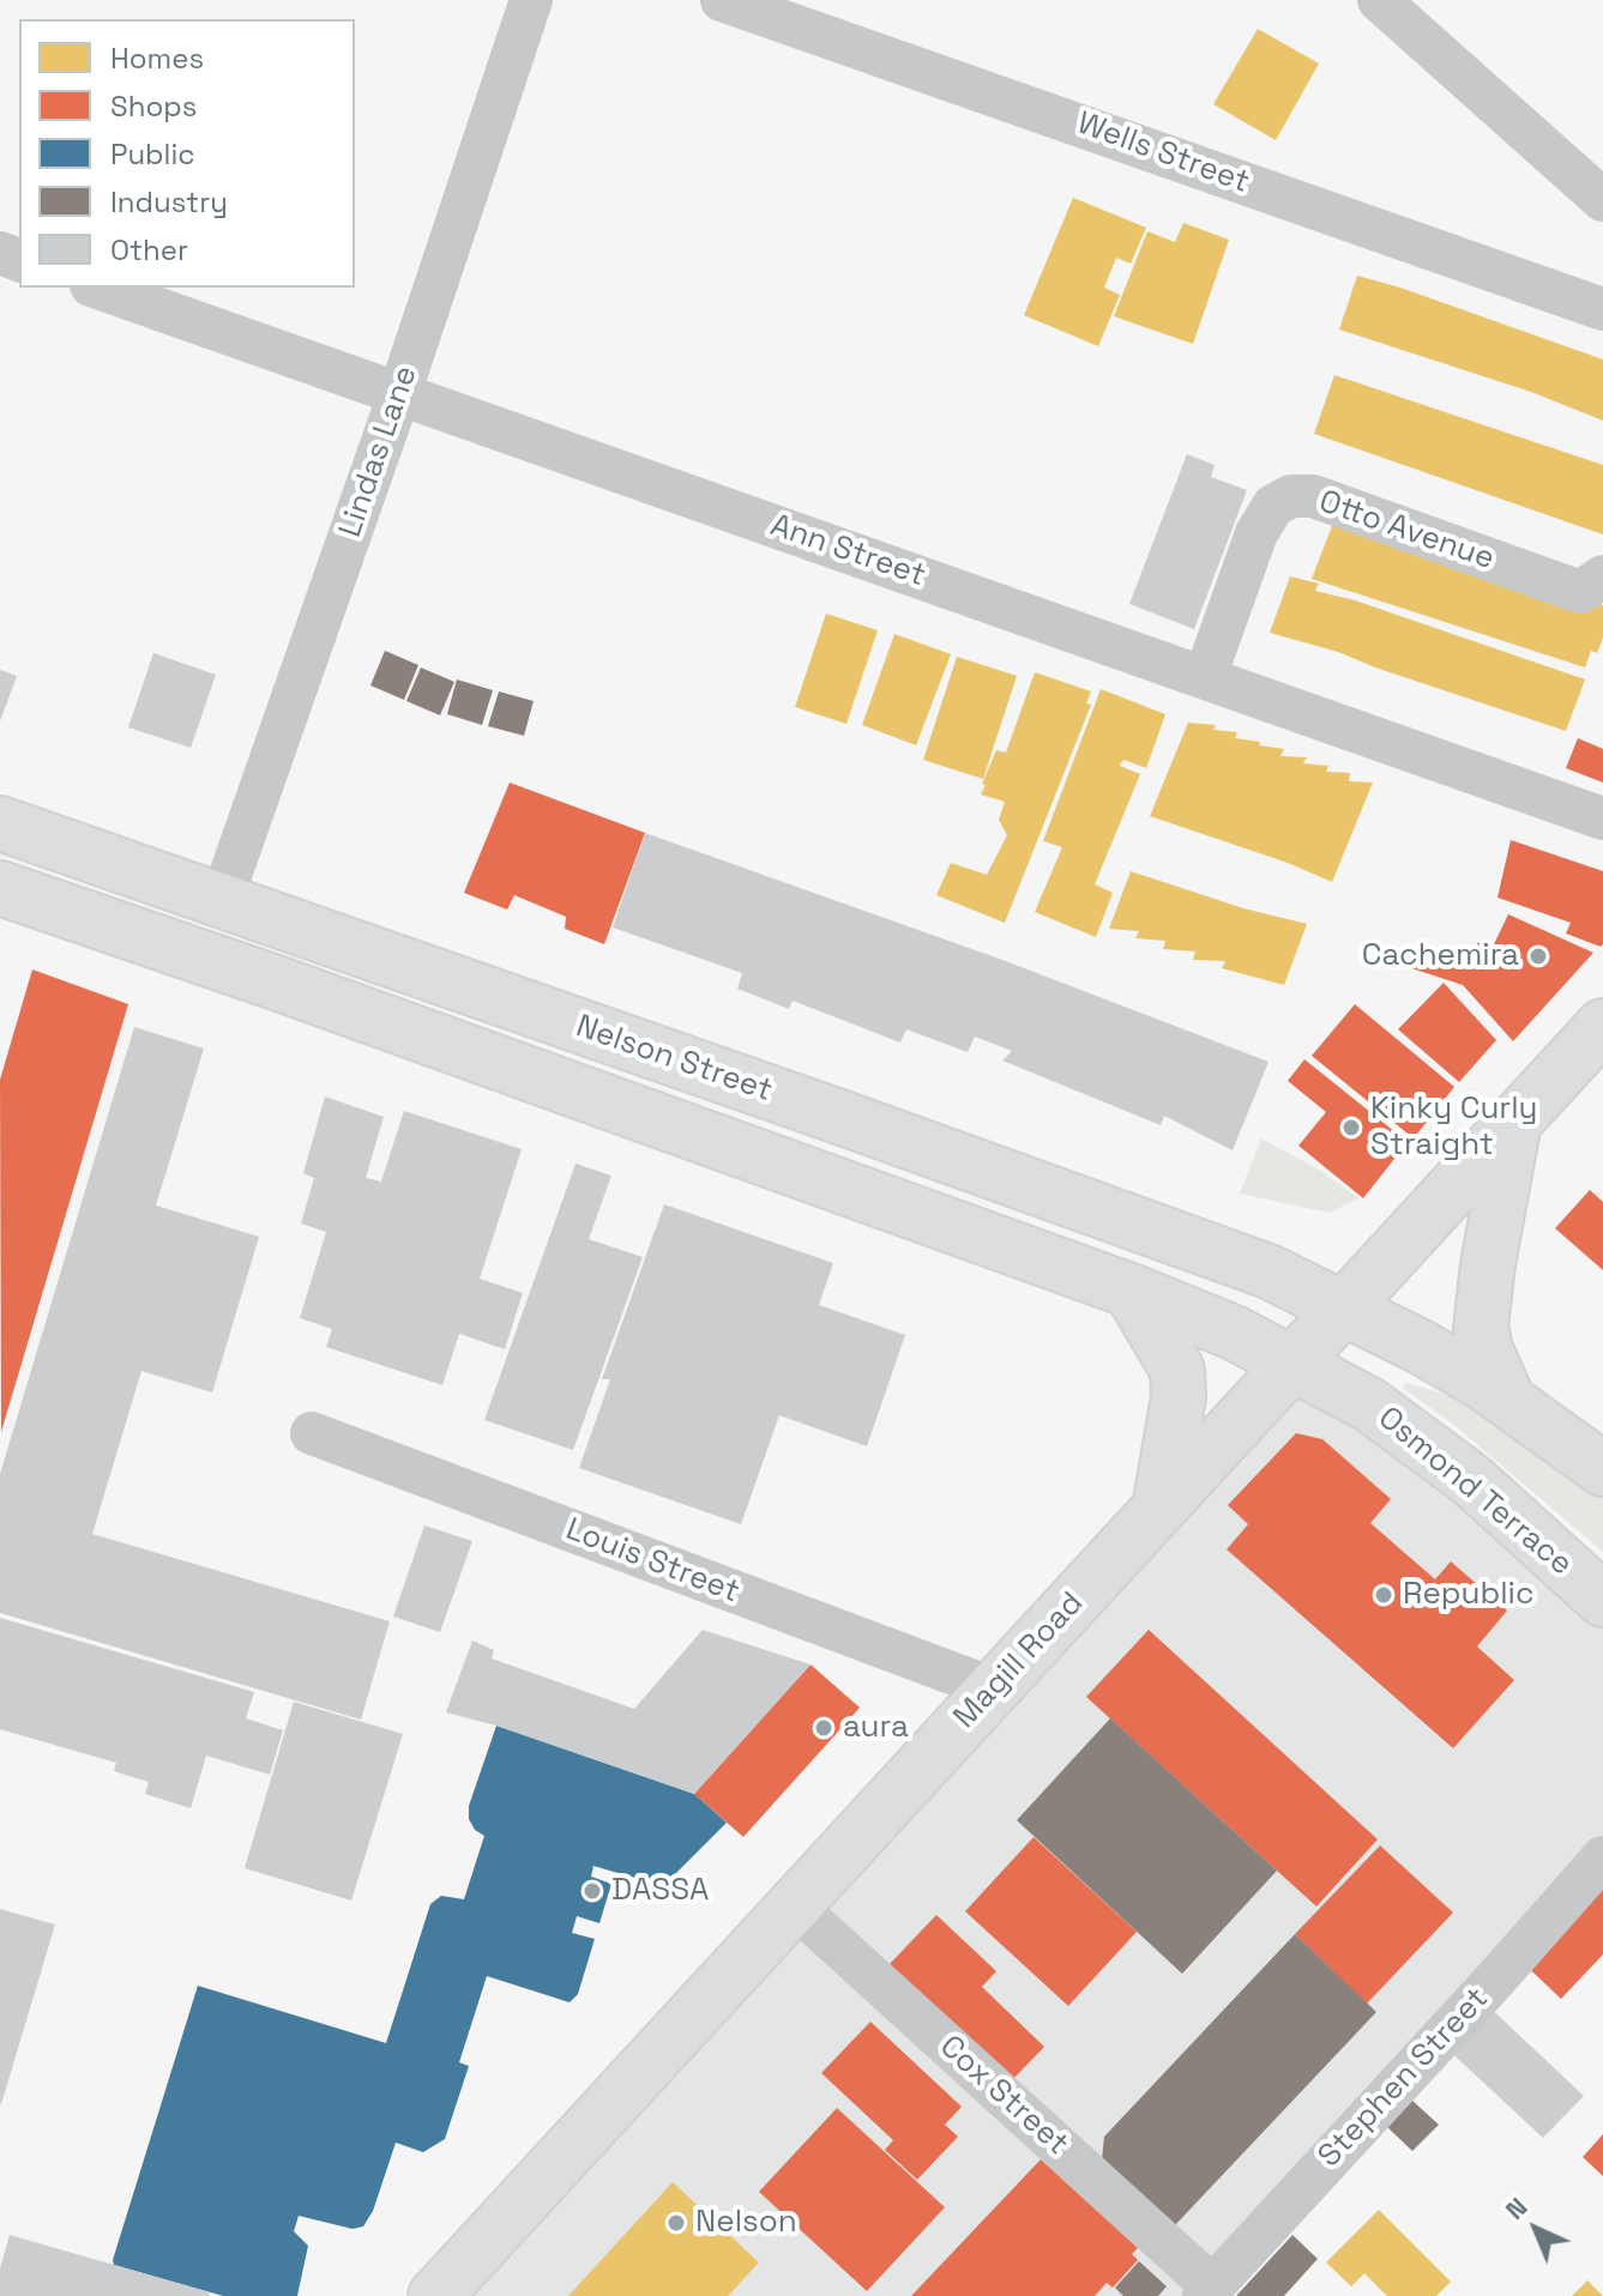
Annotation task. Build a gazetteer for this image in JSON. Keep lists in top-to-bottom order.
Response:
{
  "streets": {
    "main road": ["Nelson Street", "Osmond Terrace", "Magill Road"],
    "street": [
      "Wells Street",
      "Lindas Lane",
      "Otto Avenue",
      "Ann Street",
      "Louis Street",
      "Stephen Street",
      "Cox Street"
    ]
  },
  "crossings": [
    ["Lindas Lane", "Ann Street"],
    ["Lindas Lane", "Nelson Street"],
    ["Otto Avenue", "Ann Street"],
    ["Nelson Street", "Osmond Terrace"],
    ["Nelson Street", "Magill Road"],
    ["Osmond Terrace", "Magill Road"],
    ["Louis Street", "Magill Road"],
    ["Magill Road", "Cox Street"],
    ["Stephen Street", "Cox Street"]
  ],
  "places": [
    "Cachemira",
    "Kinky Curly Straight",
    "Republic",
    "aura",
    "DASSA",
    "Nelson"
  ],
  "legend": [
    "Homes",
    "Shops",
    "Public",
    "Industry",
    "Other"
  ],
  "north": "top left"
}
